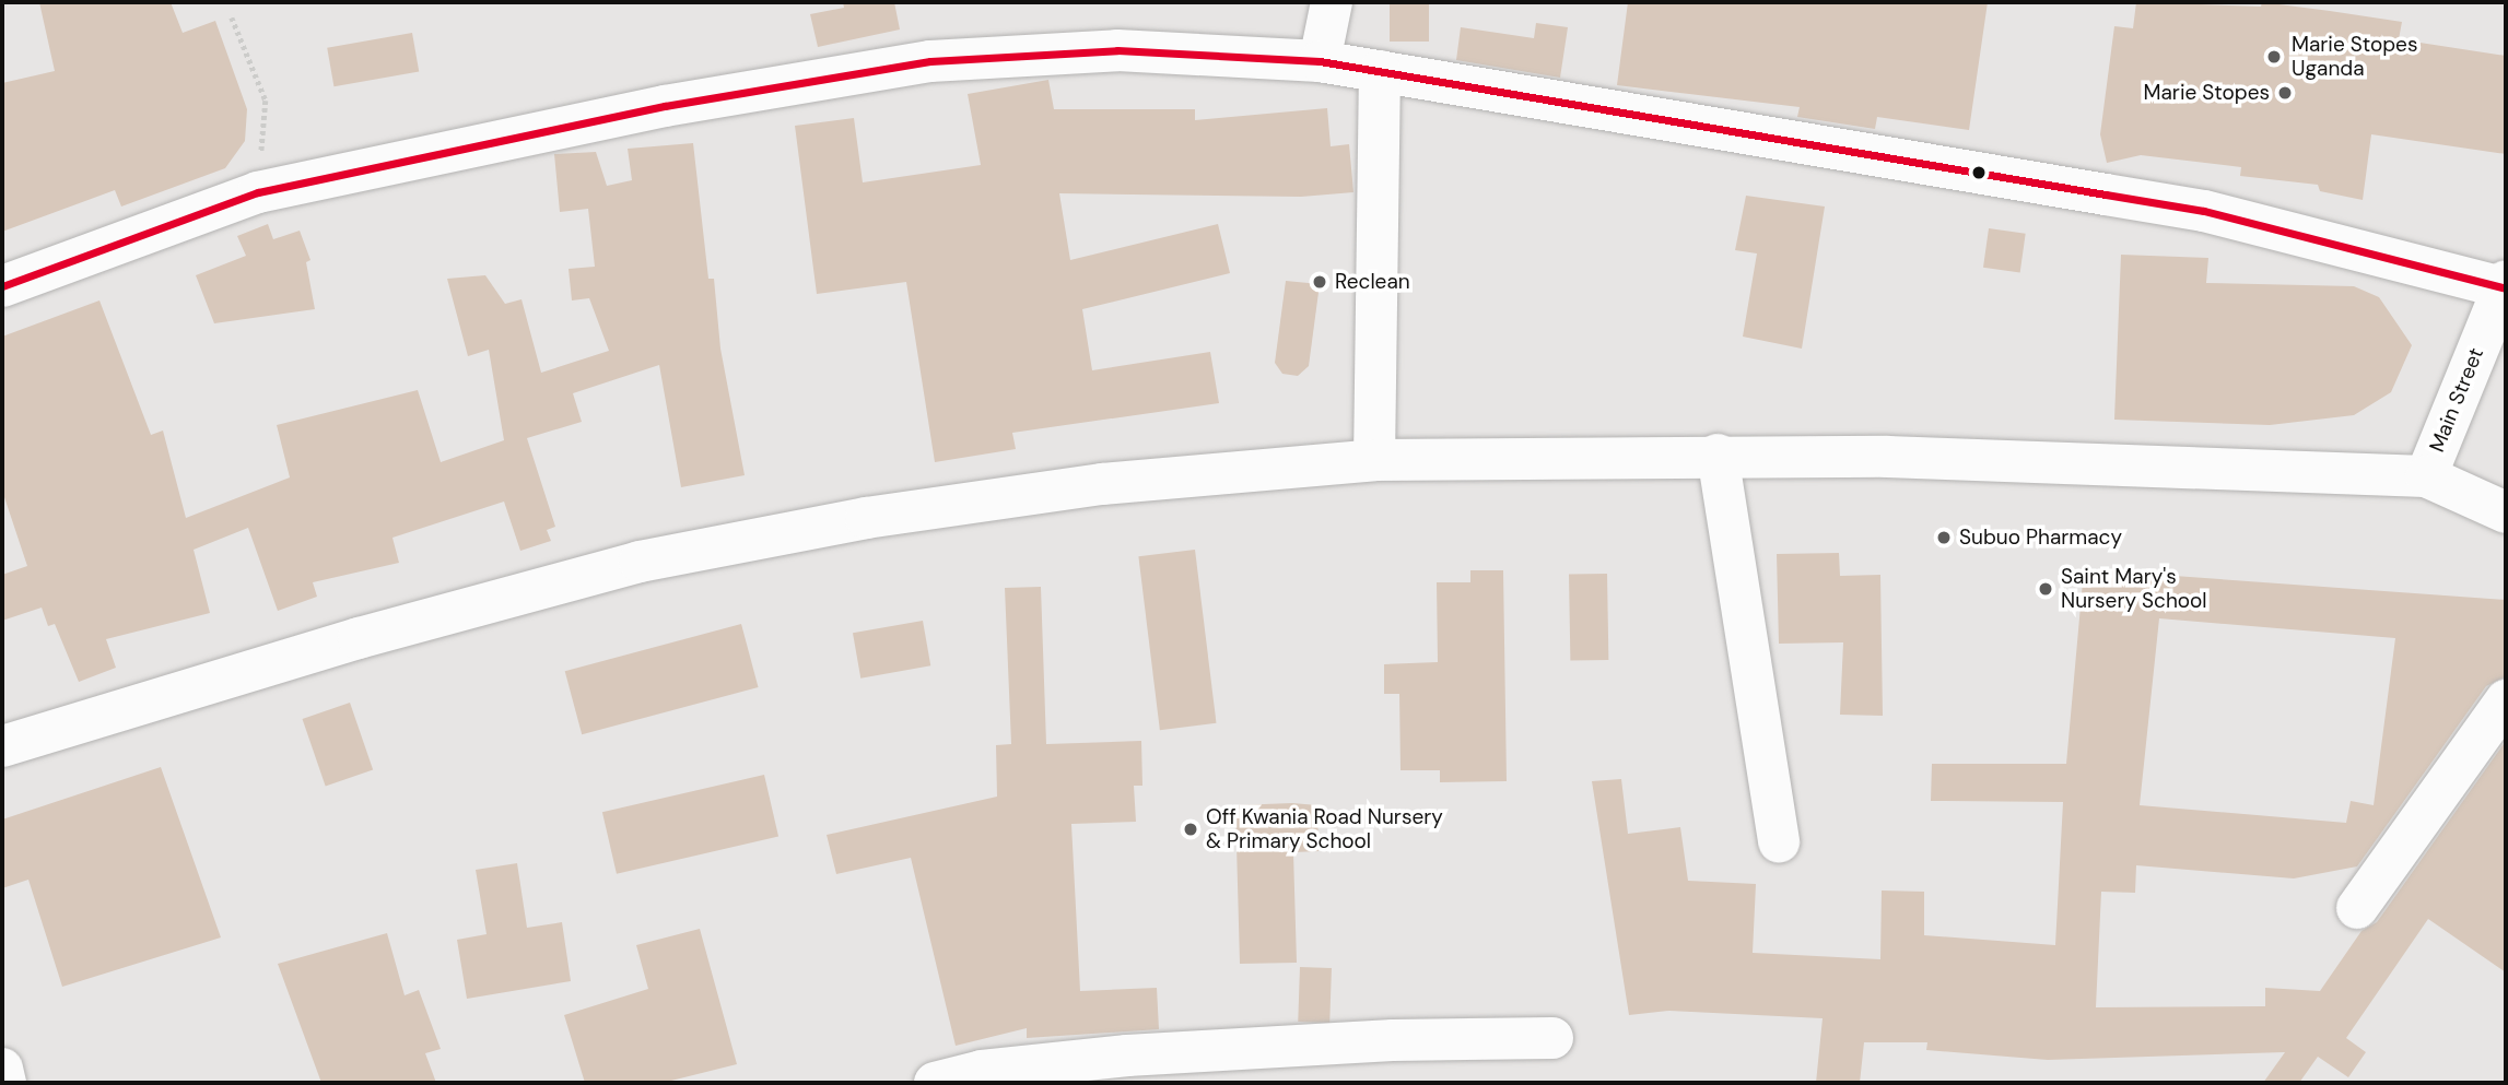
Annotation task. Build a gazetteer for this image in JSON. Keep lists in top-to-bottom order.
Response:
{
  "streets": {
    "street": ["Main Street"]
  },
  "places": [
    "Marie Stopes Uganda",
    "Marie Stopes",
    "Reclean",
    "Subuo Pharmacy",
    "Saint Mary's Nursery School",
    "Off Kwania Road Nursery & Primary School"
  ]
}
